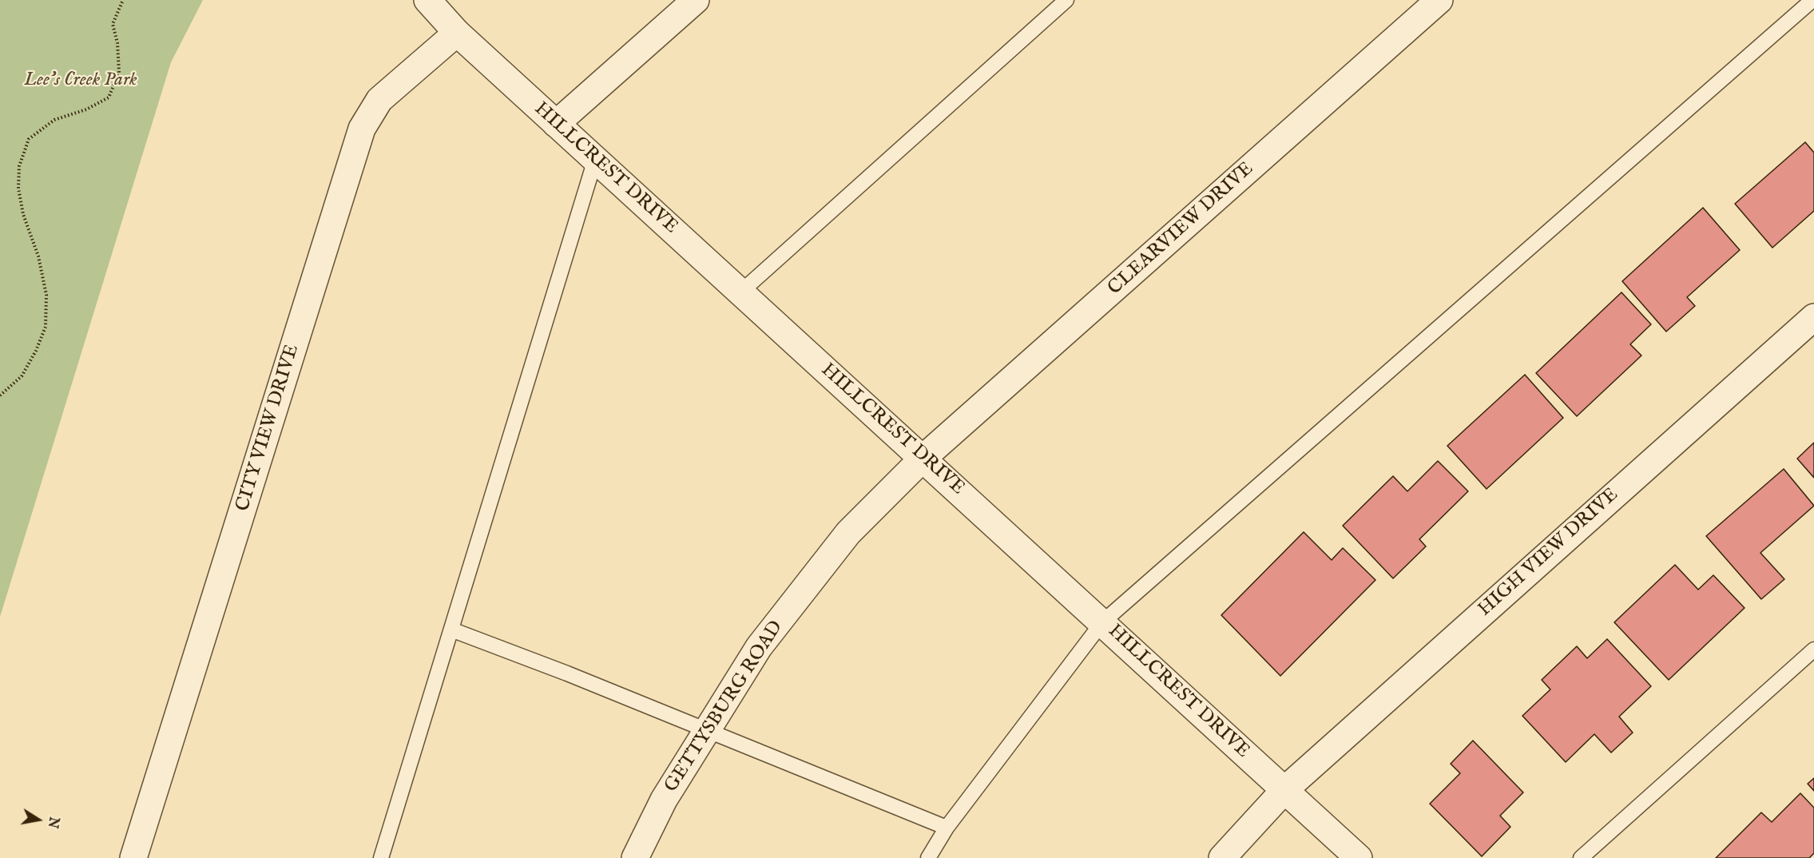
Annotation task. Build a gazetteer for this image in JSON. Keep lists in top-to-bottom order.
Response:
{
  "streets": {
    "street": [
      "HILLCREST DRIVE",
      "CLEARVIEW DRIVE",
      "CITY VIEW DRIVE",
      "HIGH VIEW DRIVE",
      "GETTYSBURG ROAD"
    ]
  },
  "crossings": [
    ["HILLCREST DRIVE", "CLEARVIEW DRIVE"],
    ["HILLCREST DRIVE", "CITY VIEW DRIVE"],
    ["HILLCREST DRIVE", "HIGH VIEW DRIVE"],
    ["HILLCREST DRIVE", "GETTYSBURG ROAD"],
    ["CLEARVIEW DRIVE", "GETTYSBURG ROAD"]
  ],
  "parks": ["Lee's Creek Park"],
  "north": "right"
}
